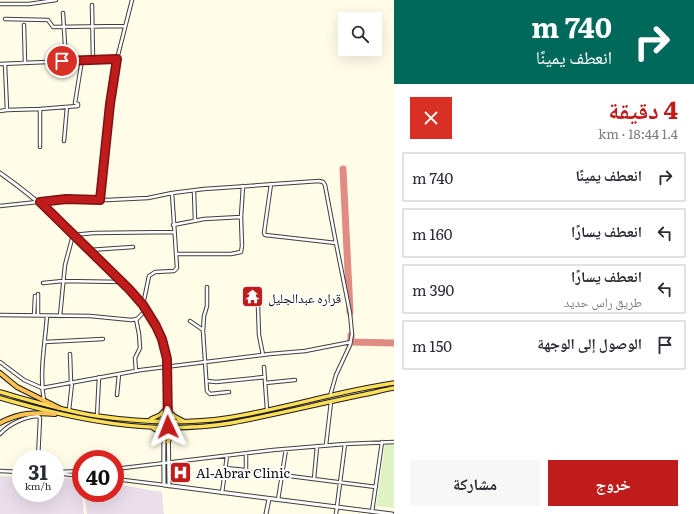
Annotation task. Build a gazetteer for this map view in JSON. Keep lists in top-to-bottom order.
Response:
{
  "places": {
    "temple": ["قراره عبدالجليل"],
    "hospital": ["Al-Abrar Clinic"]
  },
  "page": {
    "turn": ["740 m", "انعطف يمينًا"],
    "heading": ["4 دقيقة", "1.4 km · 18:44"],
    "list": [
      {
        "name": "انعطف يمينًا",
        "value": "740 m"
      },
      {
        "name": "انعطف يسارًا",
        "value": "160 m"
      },
      {
        "name": "انعطف يسارًا",
        "note": "طريق راس حديد",
        "value": "390 m"
      },
      {
        "name": "الوصول إلى الوجهة",
        "value": "150 m"
      }
    ],
    "speed": "31 km/h",
    "limit": "40",
    "buttons": ["خروج", "مشاركة"]
  }
}
